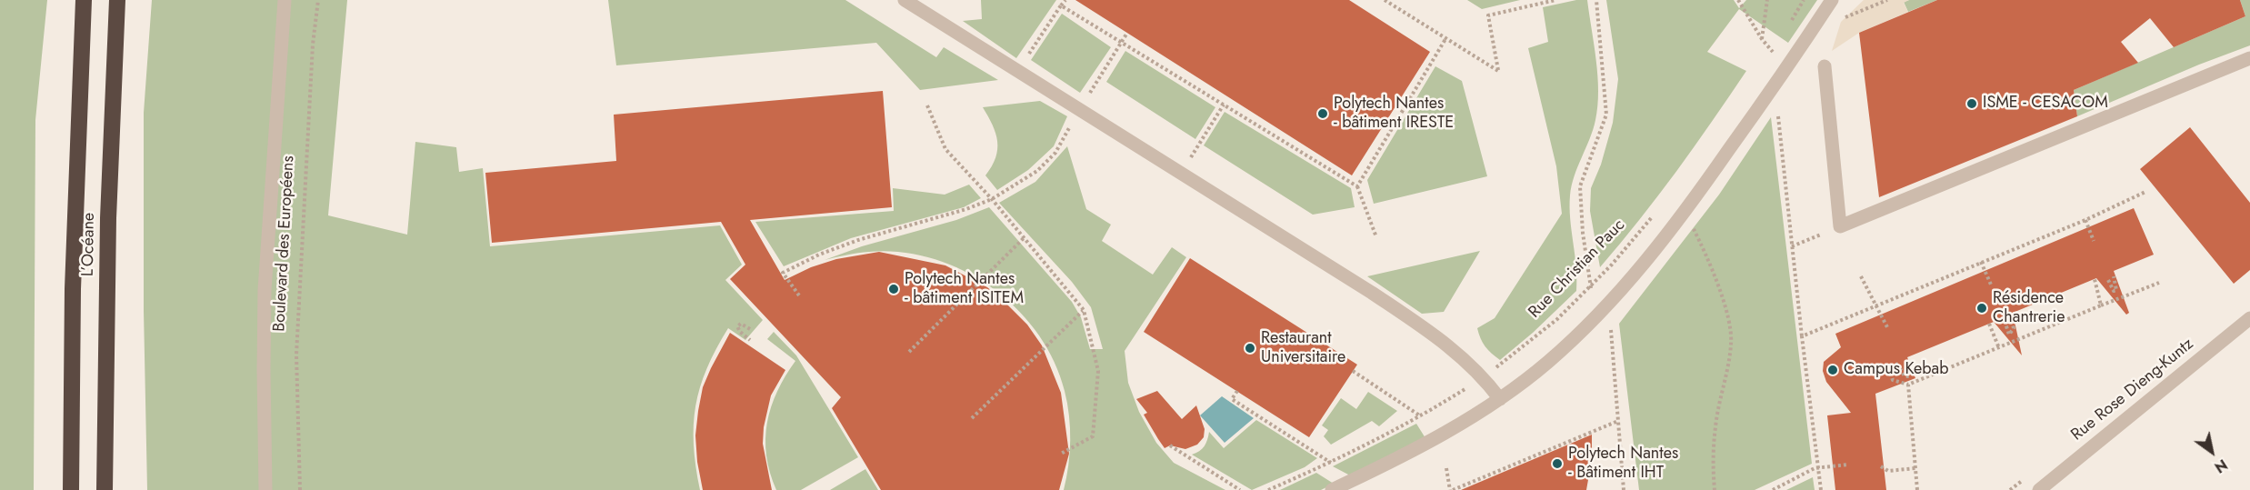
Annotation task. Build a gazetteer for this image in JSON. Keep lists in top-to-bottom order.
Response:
{
  "streets": {
    "highway": ["L’Océane"],
    "street": ["Boulevard des Européens", "Rue Rose Dieng-Kuntz"],
    "path": ["Rue Christian Pauc"]
  },
  "places": [
    "ISME - CESACOM",
    "Polytech Nantes - bâtiment IRESTE",
    "Polytech Nantes - bâtiment ISITEM",
    "Résidence Chantrerie",
    "Restaurant Universitaire",
    "Campus Kebab",
    "Polytech Nantes - Bâtiment IHT"
  ],
  "north": "bottom right"
}
